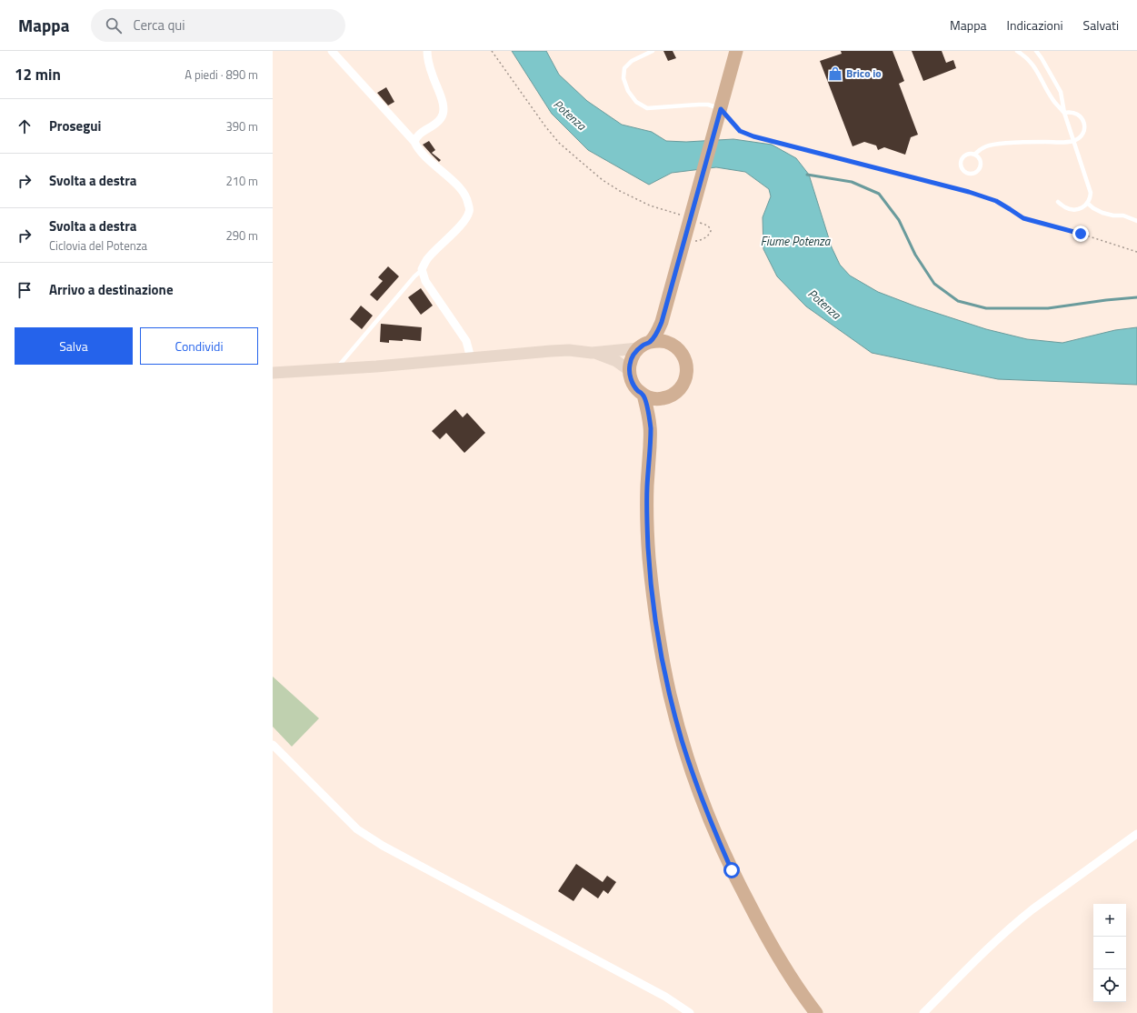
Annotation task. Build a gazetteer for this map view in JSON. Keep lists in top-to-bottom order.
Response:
{
  "water": ["Potenza", "Fiume Potenza"],
  "places": {
    "shop": ["Brico io"]
  },
  "page": {
    "header": "Mappa",
    "search": "Cerca qui",
    "nav": ["Mappa", "Indicazioni", "Salvati"],
    "heading": ["12 min", "A piedi · 890 m"],
    "list": [
      ["Prosegui", "390 m"],
      ["Svolta a destra", "210 m"],
      ["Svolta a destra", "Ciclovia del Potenza", "290 m"],
      "Arrivo a destinazione"
    ],
    "buttons": ["Salva", "Condividi"],
    "map_buttons": ["+", "−"]
  }
}
